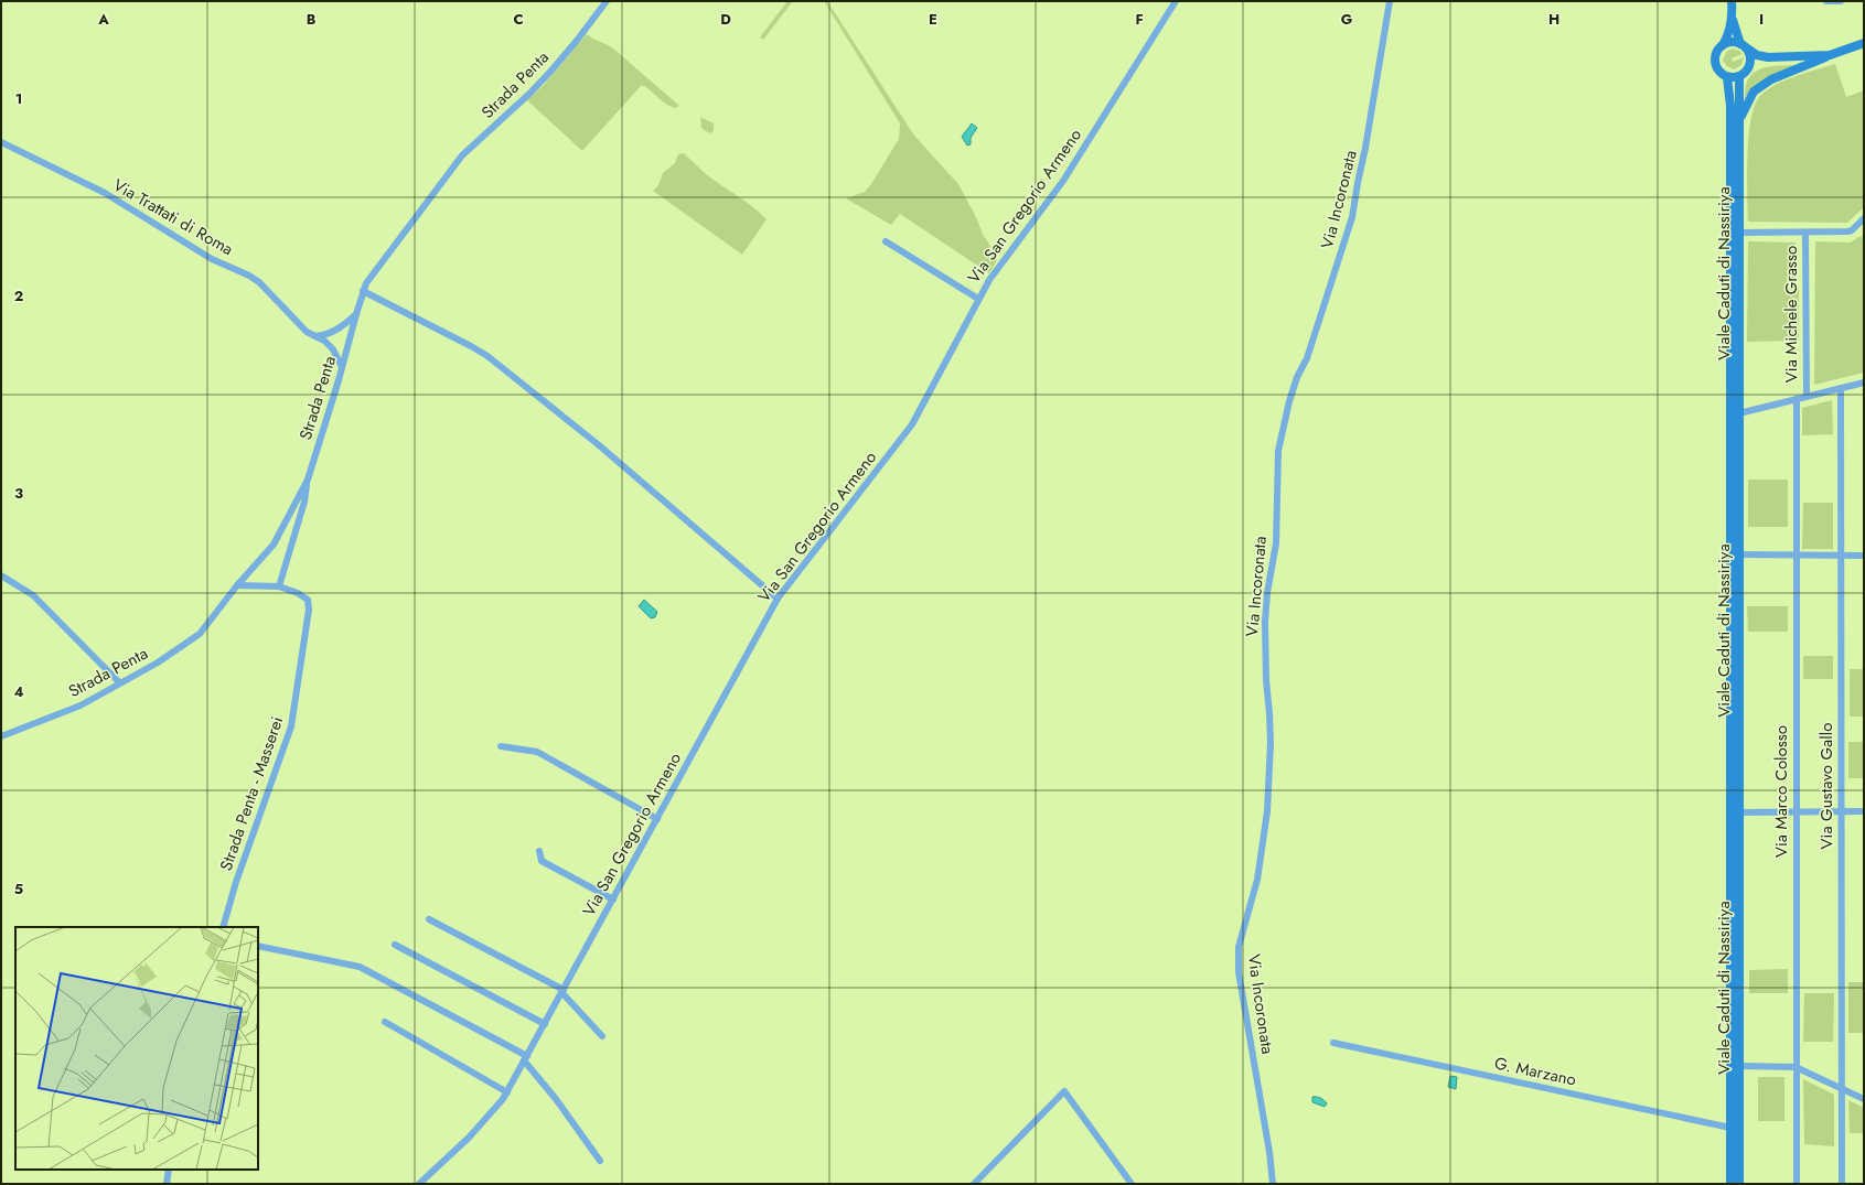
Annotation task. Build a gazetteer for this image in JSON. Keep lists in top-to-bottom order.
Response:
{
  "streets": {
    "main road": ["Viale Caduti di Nassiriya"],
    "street": [
      "Strada Penta",
      "Via Incoronata",
      "Via San Gregorio Armeno",
      "Via Trattati di Roma",
      "Via Michele Grasso",
      "Via Gustavo Gallo",
      "Via Marco Colosso",
      "Strada Penta - Masserei",
      "G. Marzano"
    ]
  },
  "crossings": [
    ["Strada Penta", "Via Trattati di Roma"],
    ["Viale Caduti di Nassiriya", "G. Marzano"]
  ],
  "grid": {
    "columns": [
      "A",
      "B",
      "C",
      "D",
      "E",
      "F",
      "G",
      "H",
      "I"
    ],
    "rows": [
      "1",
      "2",
      "3",
      "4",
      "5"
    ]
  }
}
